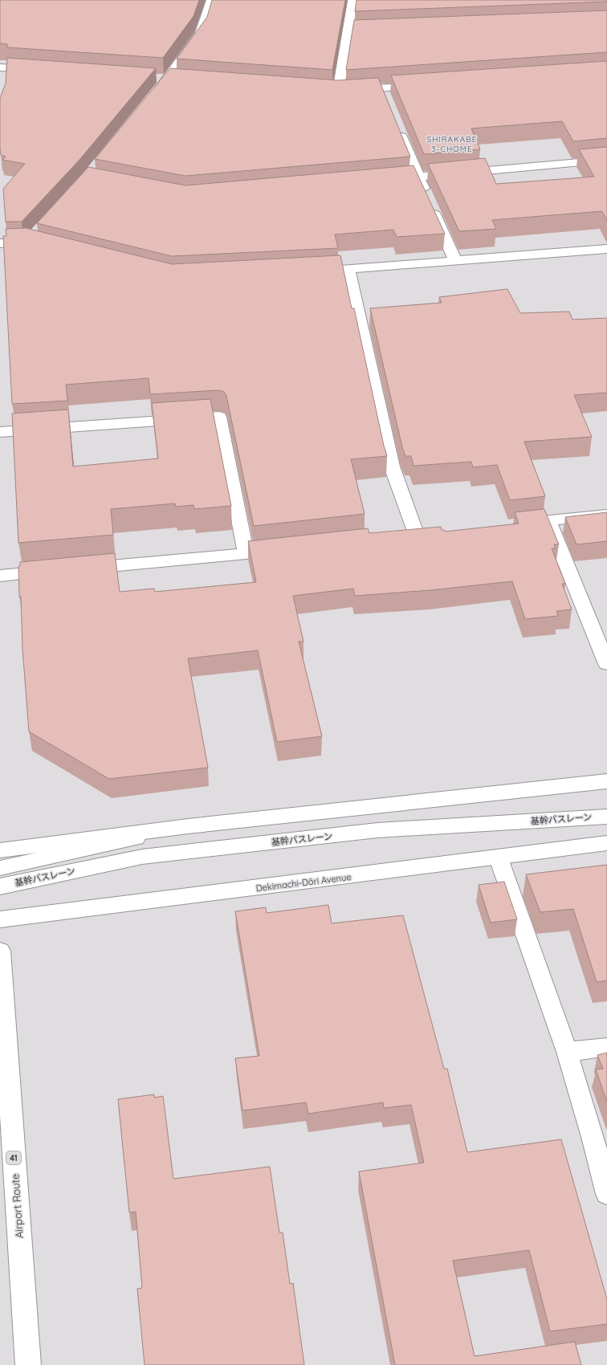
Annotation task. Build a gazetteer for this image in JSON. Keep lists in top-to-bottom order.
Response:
{
  "streets": {
    "main road": [
      "基幹バスレーン",
      "Dekimachi-Dōri Avenue",
      "41",
      "Airport Route"
    ]
  },
  "districts": ["SHIRAKABE 3-CHOME"]
}
